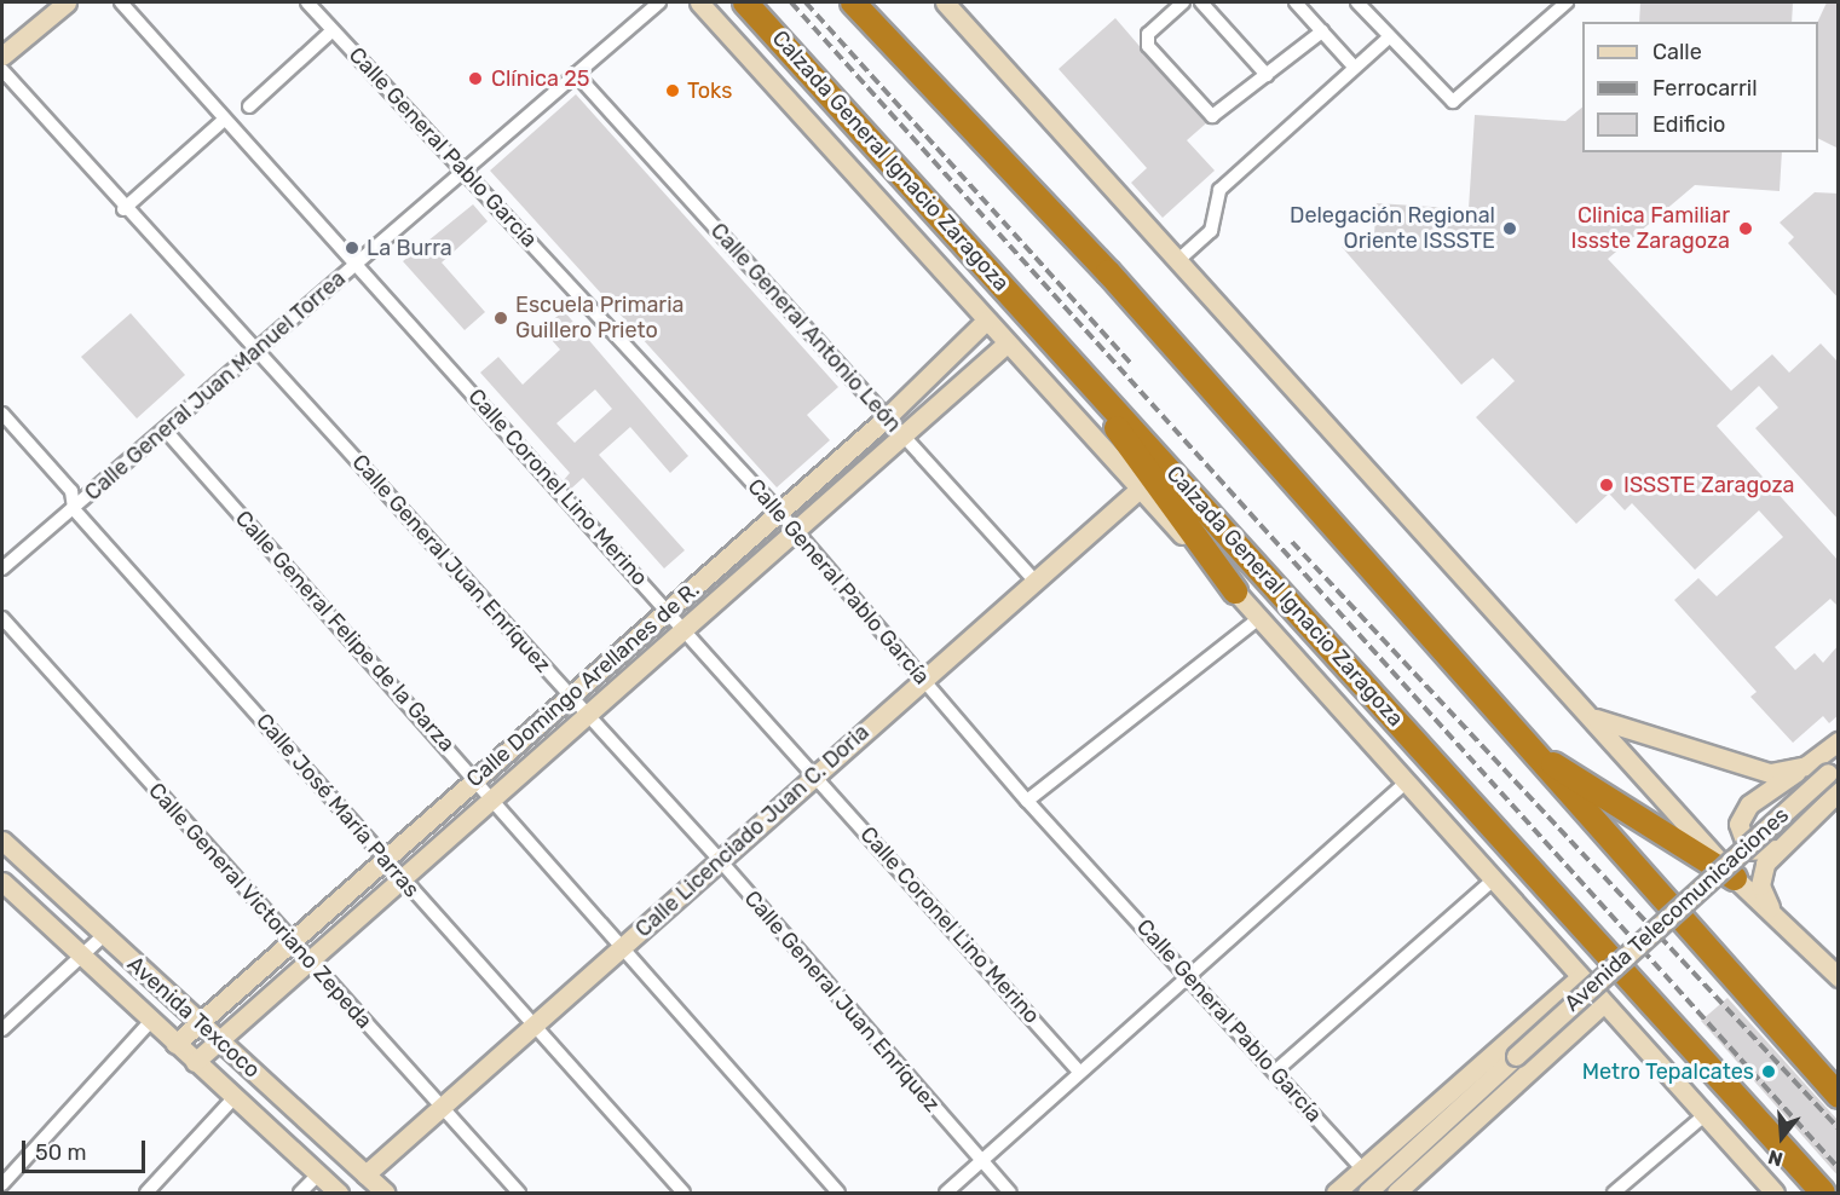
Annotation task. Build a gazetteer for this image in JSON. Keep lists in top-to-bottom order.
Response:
{
  "streets": {
    "highway": ["Calzada General Ignacio Zaragoza"],
    "street": [
      "Calle General Pablo García",
      "Calle General Antonio León",
      "Calle General Juan Manuel Torrea",
      "Calle Coronel Lino Merino",
      "Calle General Juan Enríquez",
      "Calle General Felipe de la Garza",
      "Calle Domingo Arellanes de R.",
      "Calle José María Parras",
      "Calle Licenciado Juan C. Doria",
      "Calle General Victoriano Zepeda",
      "Avenida Telecomunicaciones",
      "Avenida Texcoco"
    ]
  },
  "crossings": [
    ["Calle General Pablo García", "Calle General Juan Manuel Torrea"],
    ["Calle General Pablo García", "Calle Domingo Arellanes de R."],
    ["Calle General Pablo García", "Calle Licenciado Juan C. Doria"],
    ["Calzada General Ignacio Zaragoza", "Calle Domingo Arellanes de R."],
    ["Calzada General Ignacio Zaragoza", "Calle Licenciado Juan C. Doria"],
    ["Calle General Antonio León", "Calle General Juan Manuel Torrea"],
    ["Calle General Antonio León", "Calle Domingo Arellanes de R."],
    ["Calle General Antonio León", "Calle Licenciado Juan C. Doria"],
    ["Calle General Juan Manuel Torrea", "Calle Coronel Lino Merino"],
    ["Calle General Juan Manuel Torrea", "Calle General Juan Enríquez"],
    ["Calle General Juan Manuel Torrea", "Calle General Felipe de la Garza"],
    ["Calle General Juan Manuel Torrea", "Calle José María Parras"],
    ["Calle Coronel Lino Merino", "Calle Domingo Arellanes de R."],
    ["Calle Coronel Lino Merino", "Calle Licenciado Juan C. Doria"],
    ["Calle General Juan Enríquez", "Calle Domingo Arellanes de R."],
    ["Calle General Juan Enríquez", "Calle Licenciado Juan C. Doria"],
    ["Calle General Felipe de la Garza", "Calle Domingo Arellanes de R."],
    ["Calle General Felipe de la Garza", "Calle Licenciado Juan C. Doria"],
    ["Calle Domingo Arellanes de R.", "Calle José María Parras"],
    ["Calle Domingo Arellanes de R.", "Calle General Victoriano Zepeda"],
    ["Calle Domingo Arellanes de R.", "Avenida Texcoco"],
    ["Calle José María Parras", "Calle Licenciado Juan C. Doria"],
    ["Calle Licenciado Juan C. Doria", "Calle General Victoriano Zepeda"],
    ["Calle Licenciado Juan C. Doria", "Avenida Texcoco"]
  ],
  "places": [
    "Clínica 25",
    "Toks",
    "Delegación Regional Oriente ISSSTE",
    "Clinica Familiar Issste Zaragoza",
    "La Burra",
    "Escuela Primaria Guillero Prieto",
    "ISSSTE Zaragoza",
    "Metro Tepalcates"
  ],
  "legend": ["Calle", "Ferrocarril", "Edificio"],
  "scale_bar": "50 m",
  "north": "bottom"
}
